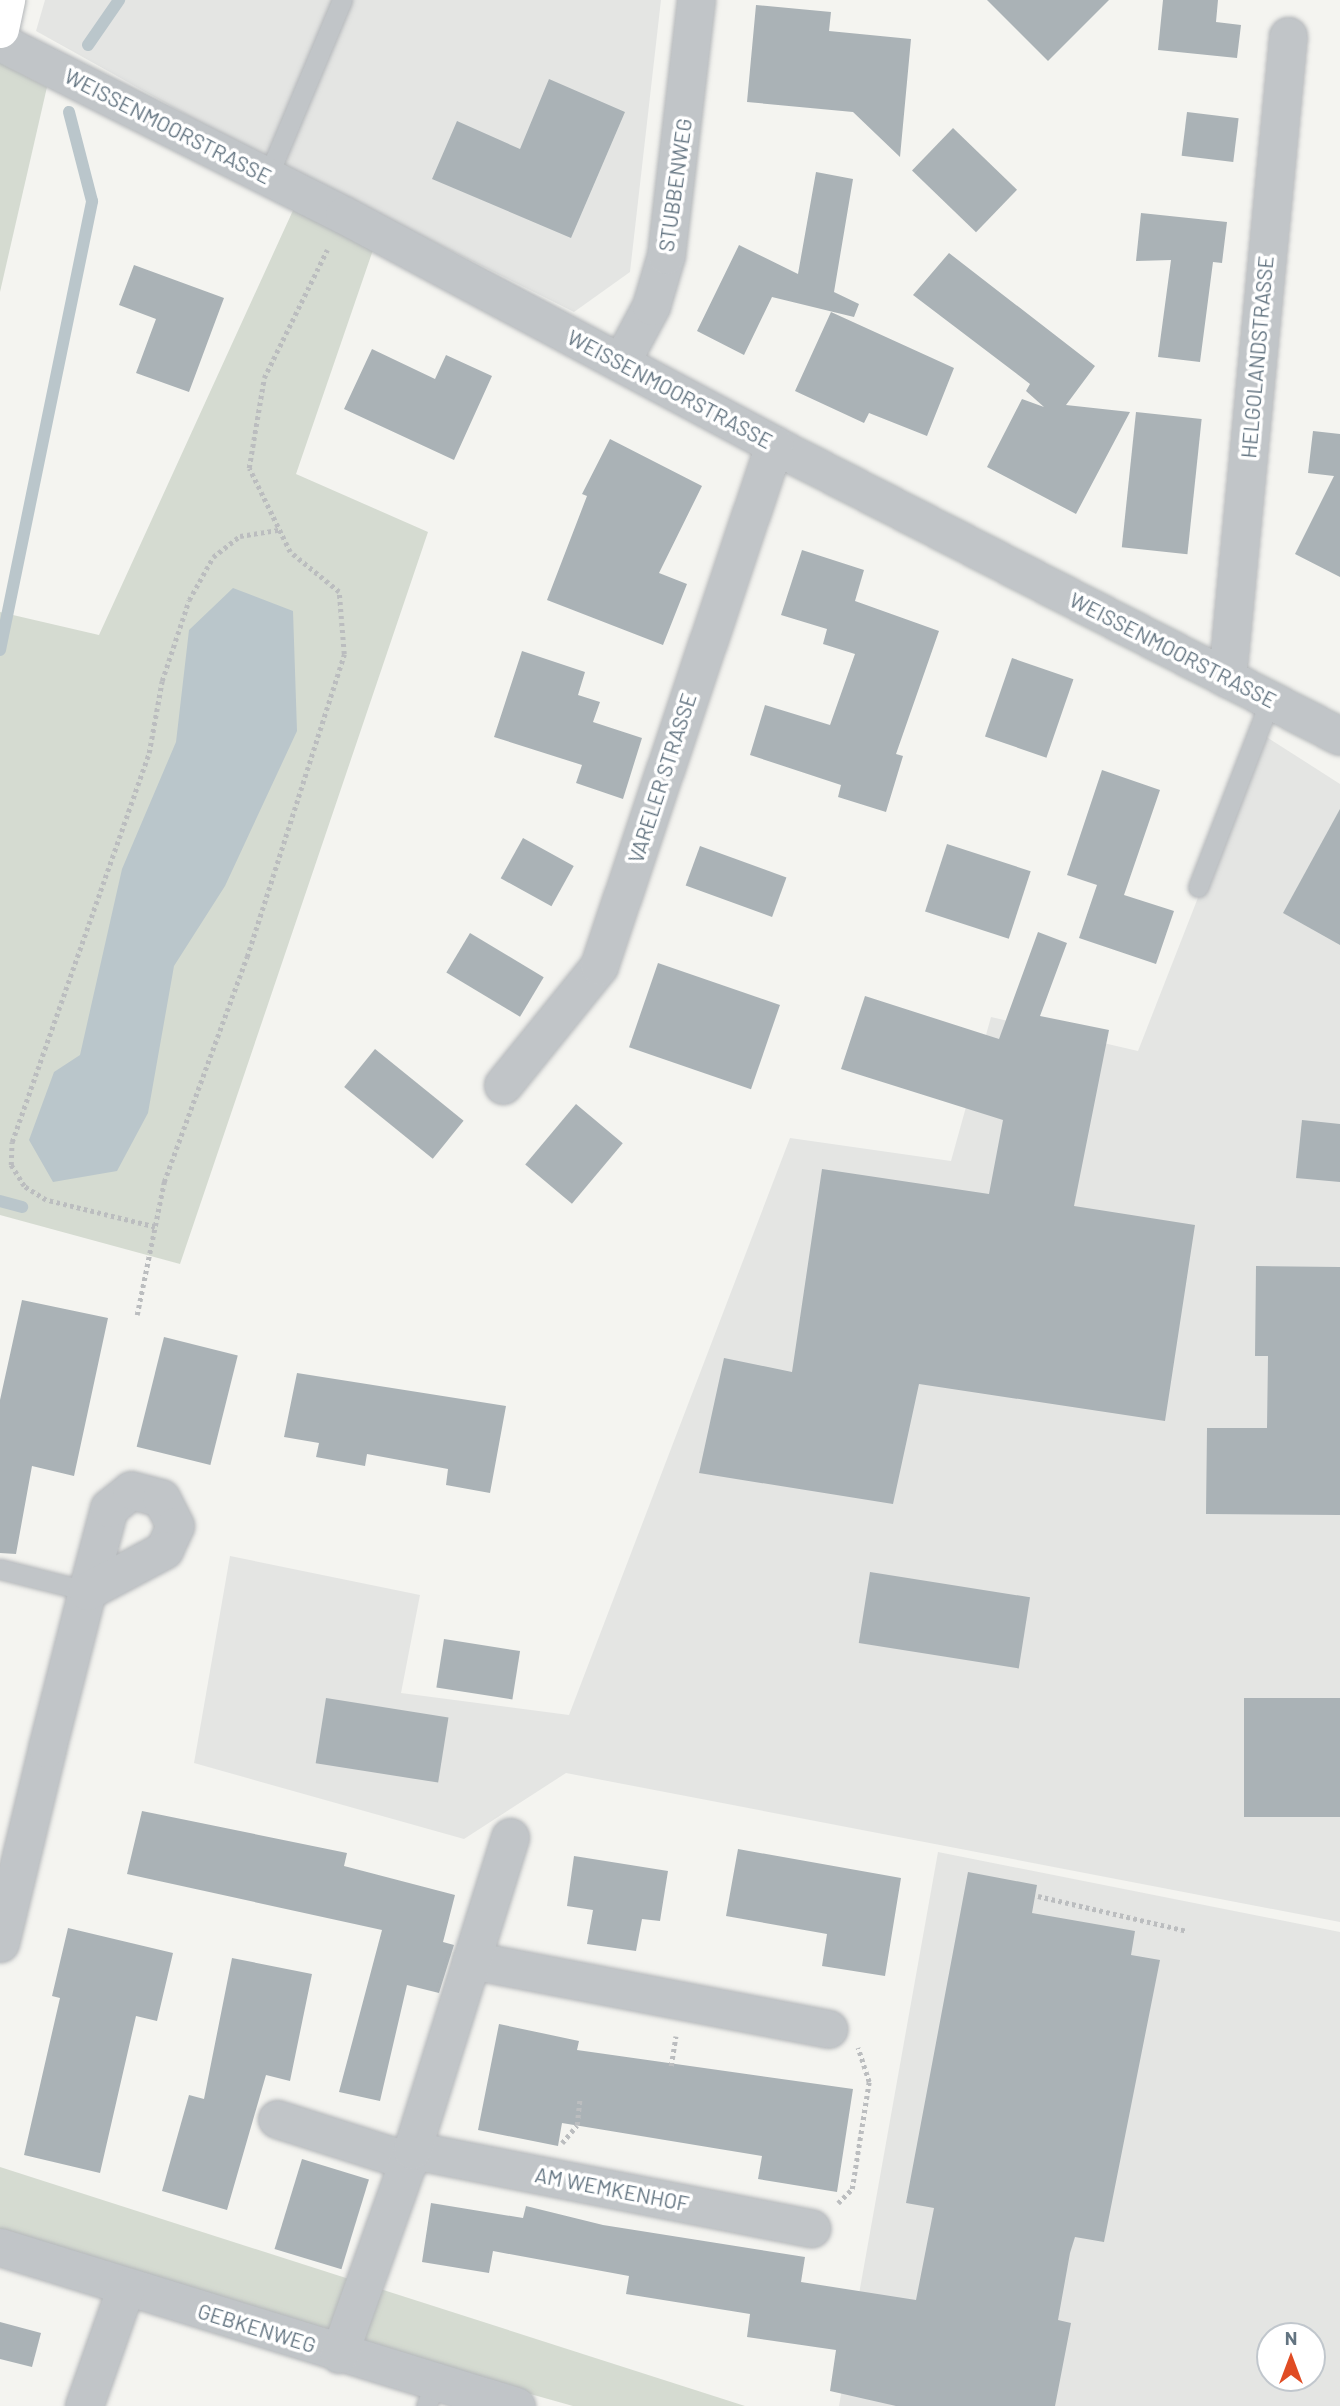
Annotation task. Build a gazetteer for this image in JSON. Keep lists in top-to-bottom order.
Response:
{
  "streets": {
    "street": [
      "WEISSENMOORSTRASSE",
      "STUBBENWEG",
      "HELGOLANDSTRASSE",
      "VARELER STRASSE",
      "AM WEMKENHOF",
      "GEBKENWEG"
    ]
  },
  "crossings": [
    ["WEISSENMOORSTRASSE", "STUBBENWEG"],
    ["WEISSENMOORSTRASSE", "HELGOLANDSTRASSE"],
    ["WEISSENMOORSTRASSE", "VARELER STRASSE"]
  ],
  "north": "top"
}
